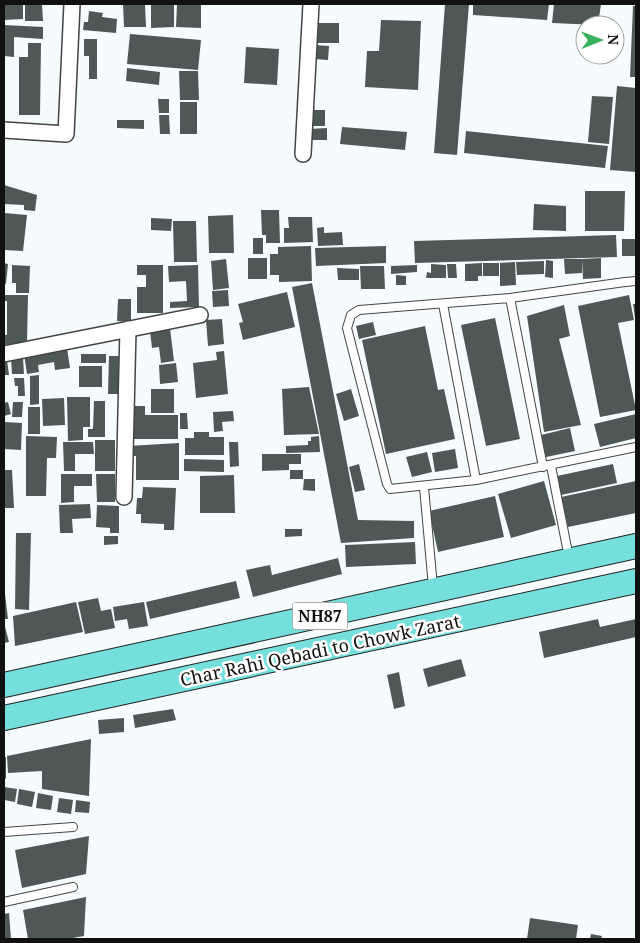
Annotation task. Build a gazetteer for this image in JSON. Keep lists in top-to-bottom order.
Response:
{
  "streets": {
    "highway": ["NH87", "Char Rahi Qebadi to Chowk Zarat"]
  },
  "north": "right"
}
